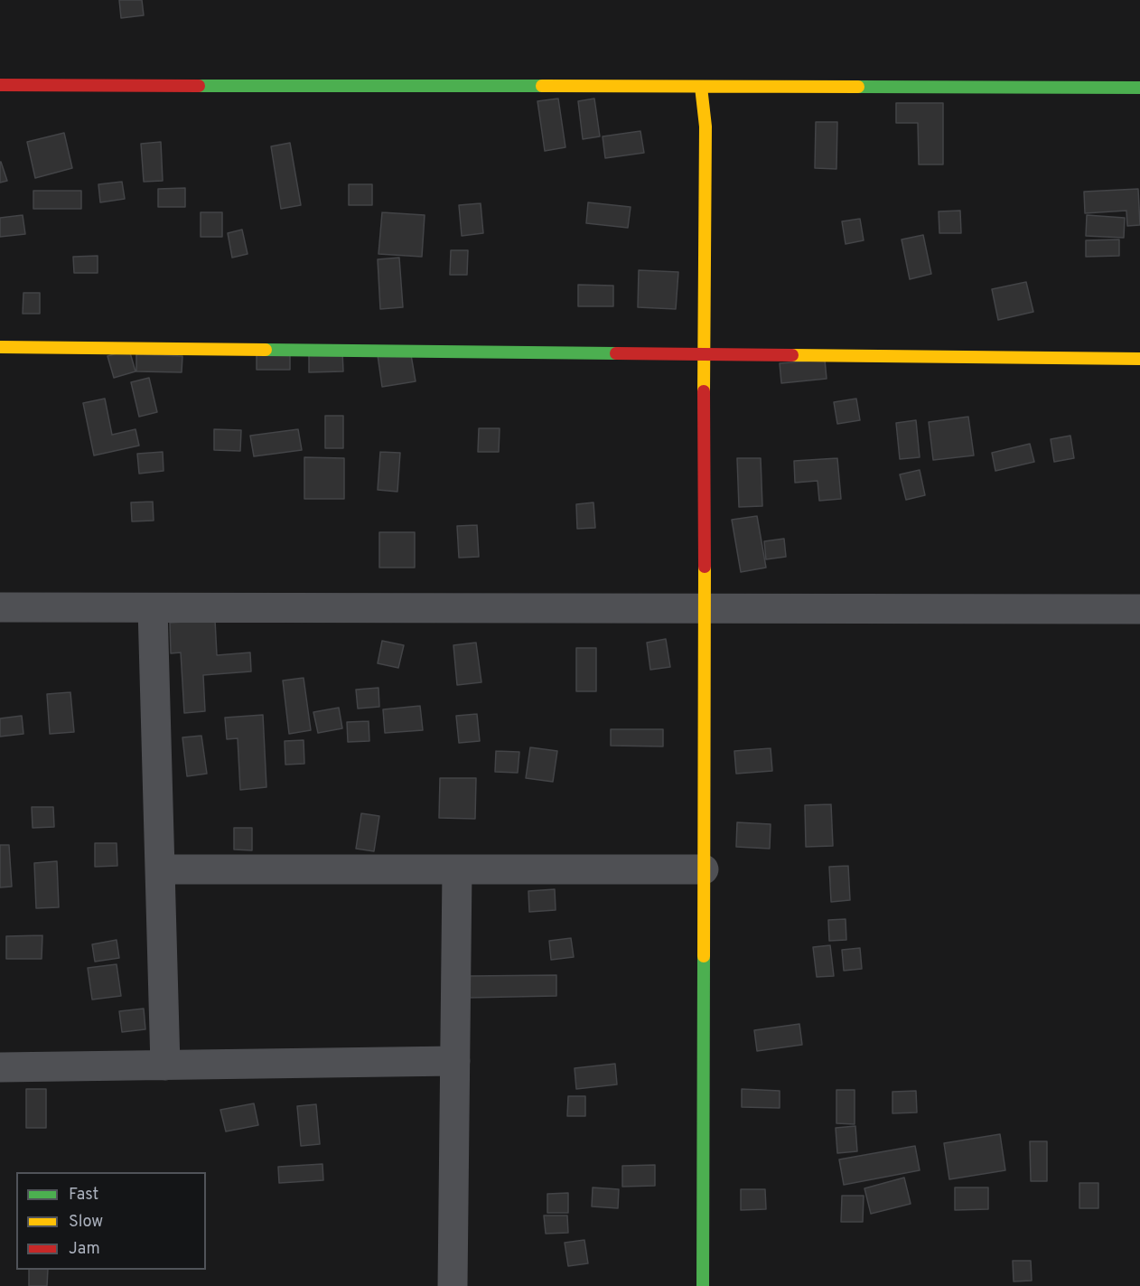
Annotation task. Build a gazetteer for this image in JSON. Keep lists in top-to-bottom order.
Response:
{
  "legend": ["Fast", "Slow", "Jam"]
}
